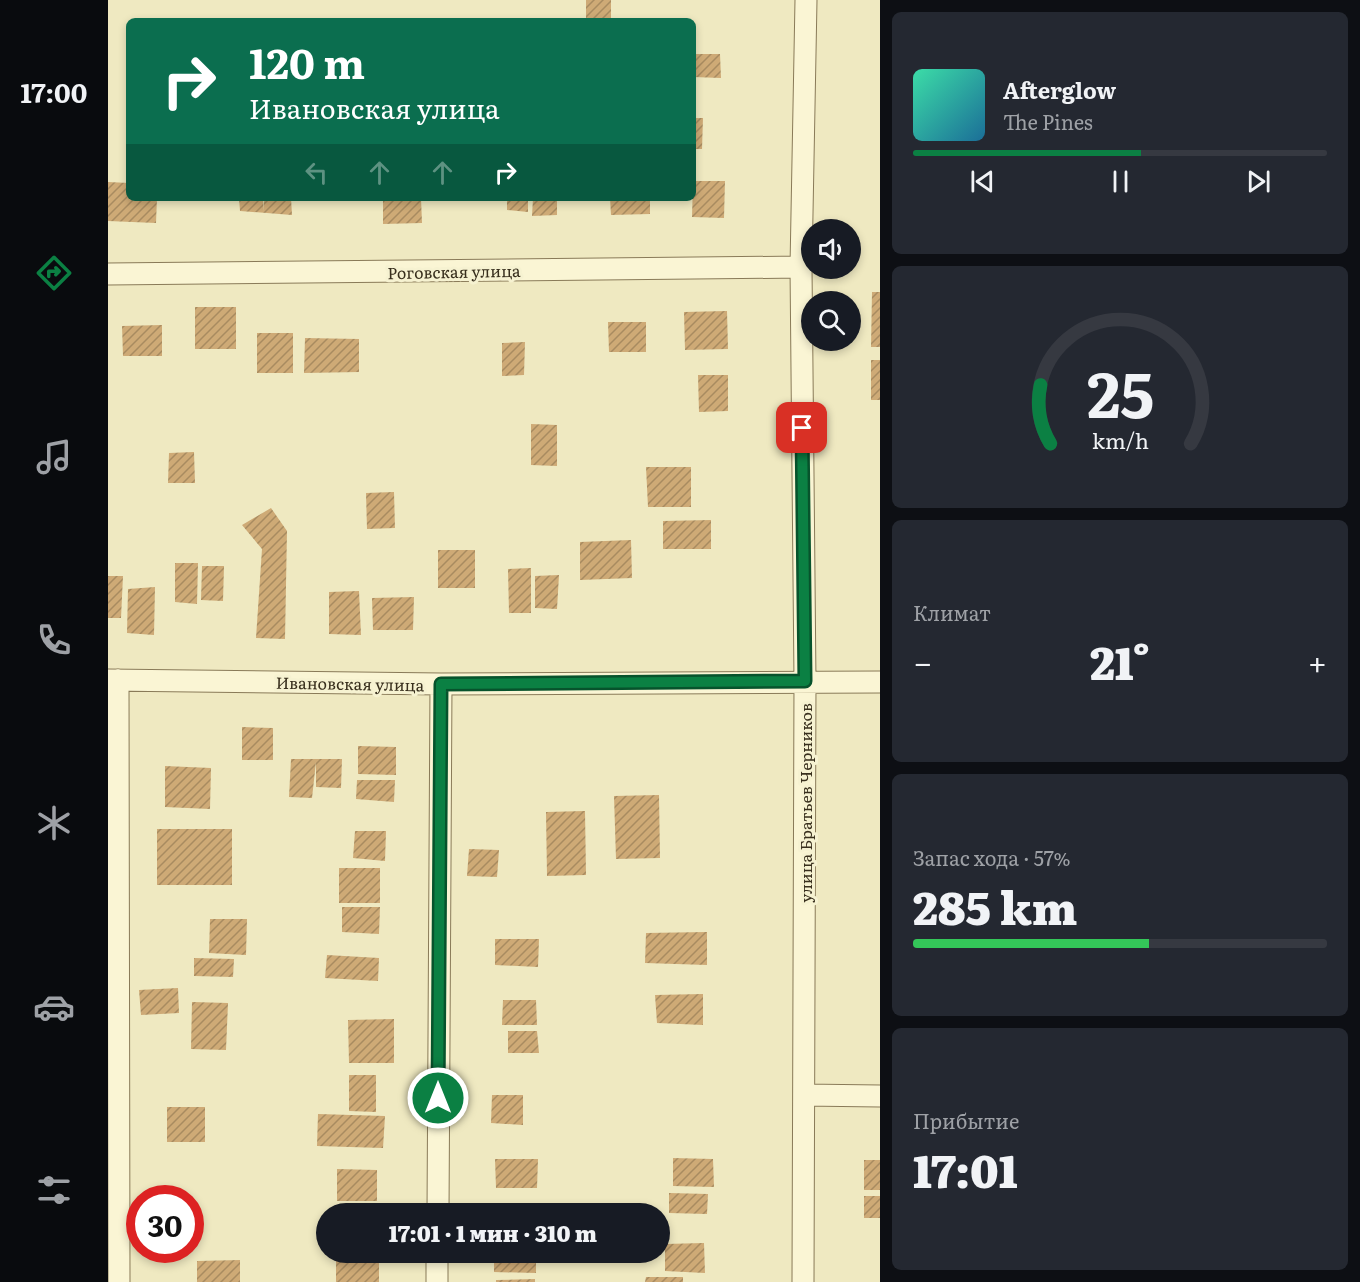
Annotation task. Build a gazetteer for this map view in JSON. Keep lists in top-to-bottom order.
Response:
{
  "streets": {
    "street": ["Роговская улица", "Ивановская улица", "улица Братьев Черников"]
  },
  "crossings": [
    ["Ивановская улица", "улица Братьев Черников"]
  ],
  "page": {
    "tabs": "17:00",
    "turn": ["120 m", "Ивановская улица"],
    "song": ["Afterglow", "The Pines"],
    "tile": [
      "Климат",
      ["Запас хода · 57%", "285 km"],
      ["Прибытие", "17:01"]
    ],
    "heat": ["−", "21°", "+"],
    "limit": "30",
    "trip": "17:01 · 1 мин · 310 m",
    "gauge": ["25", "km/h"]
  }
}
